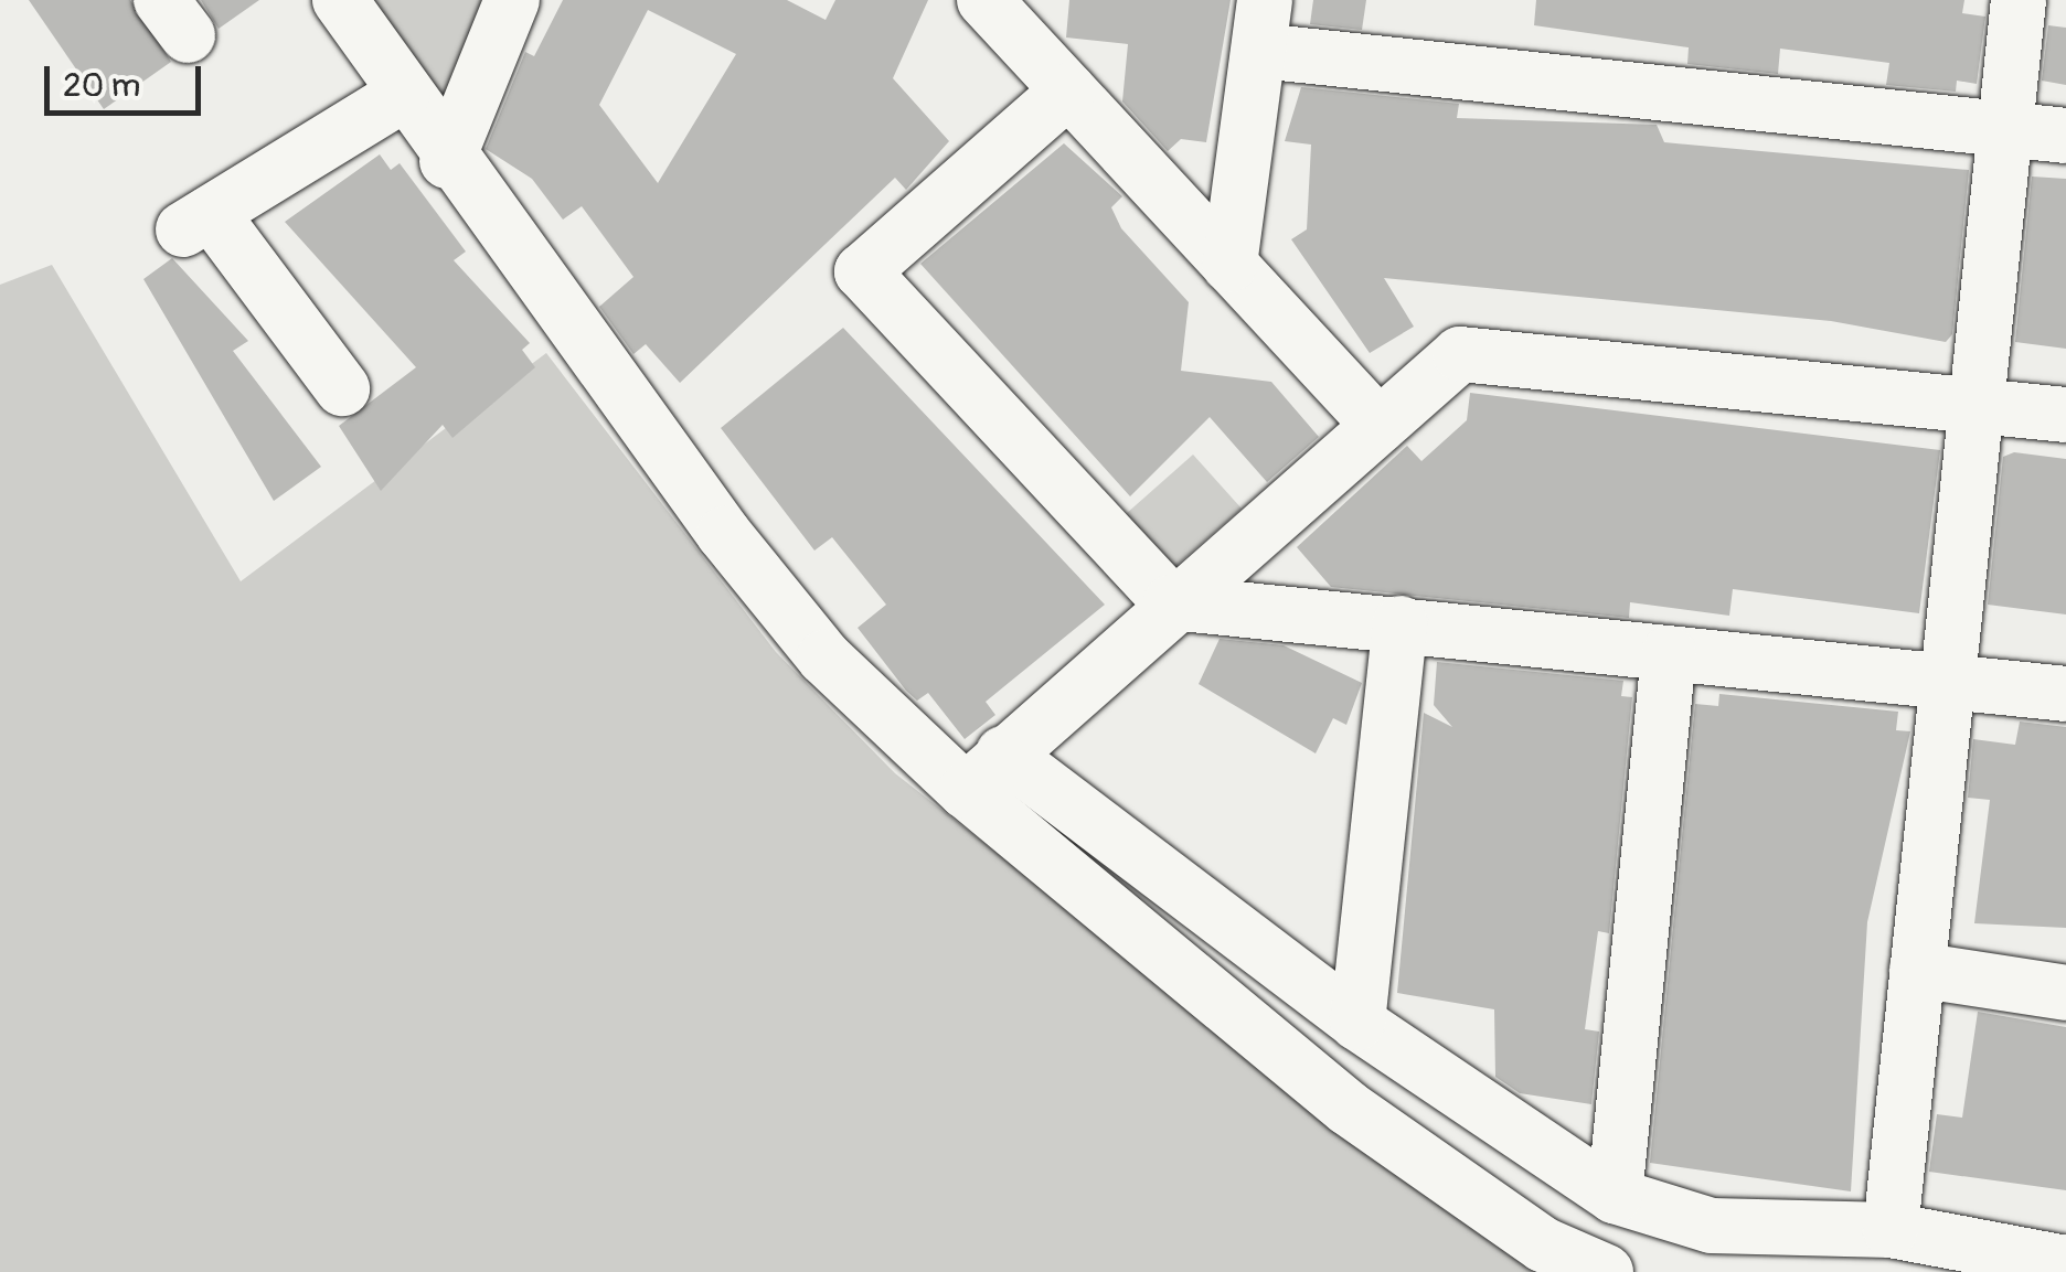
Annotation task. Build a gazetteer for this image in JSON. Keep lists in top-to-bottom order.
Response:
{
  "scale_bar": "20 m"
}
